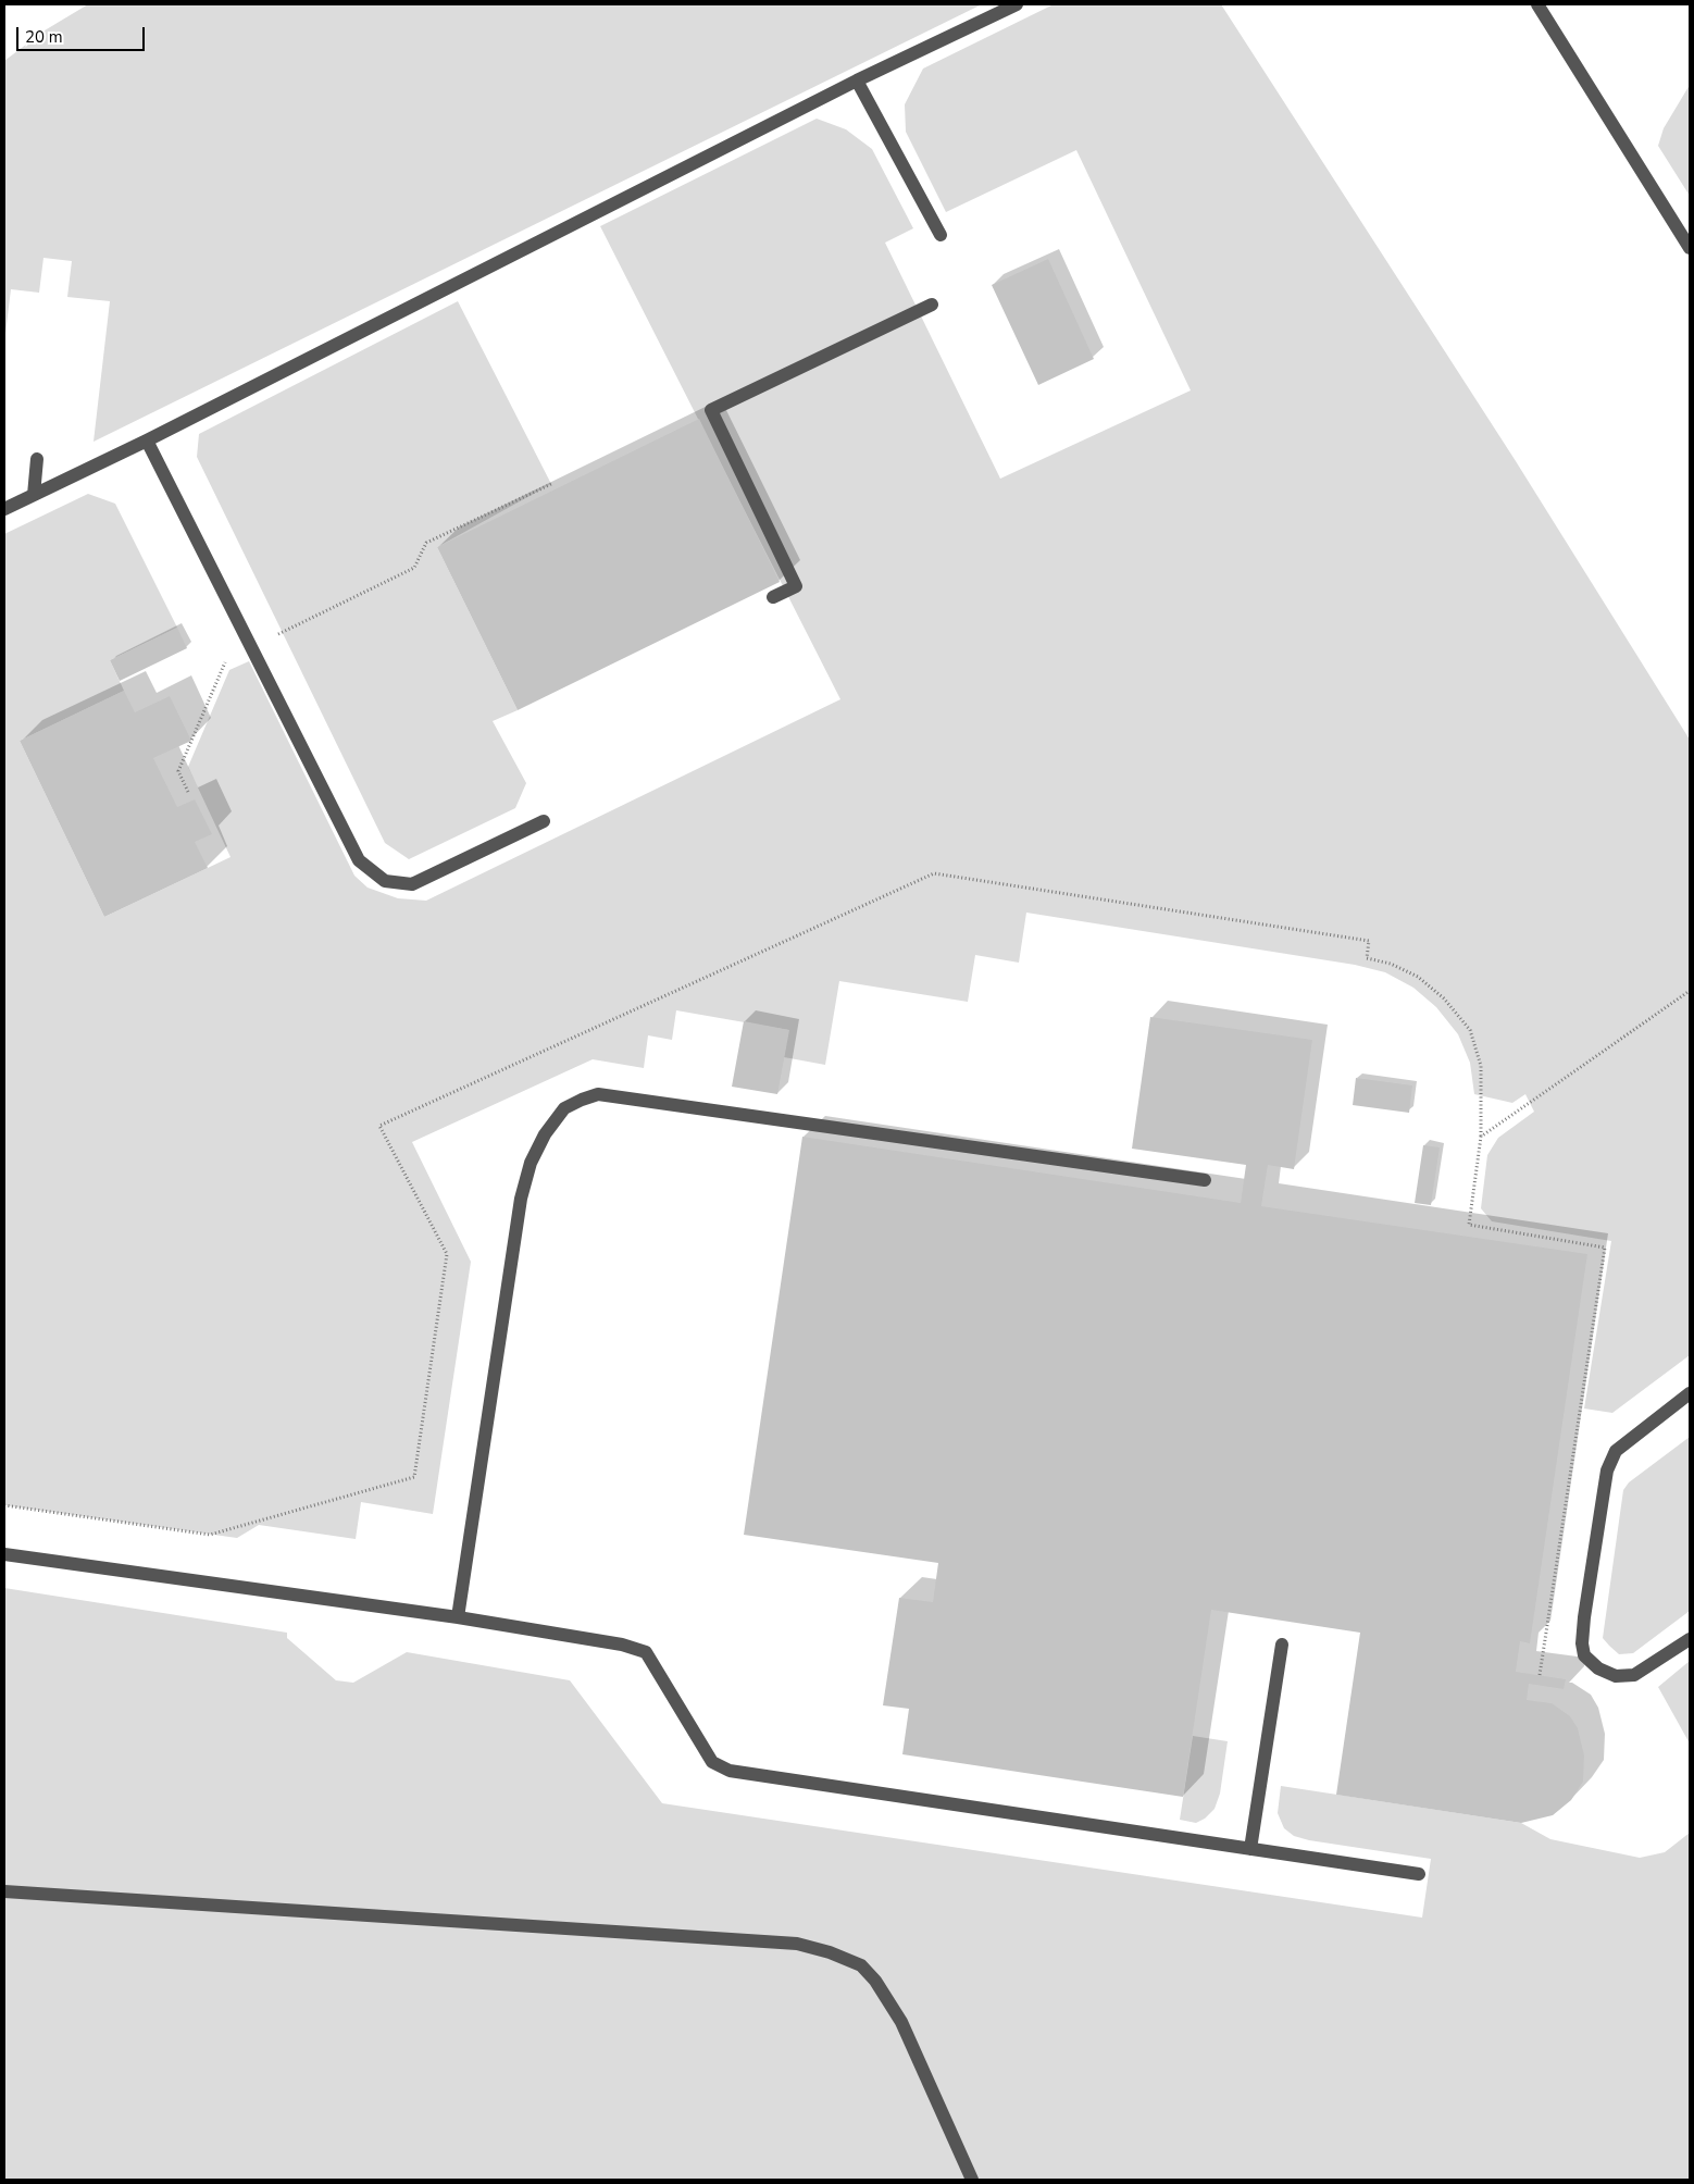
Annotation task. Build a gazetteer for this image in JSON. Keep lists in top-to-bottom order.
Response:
{
  "scale_bar": "20 m"
}
